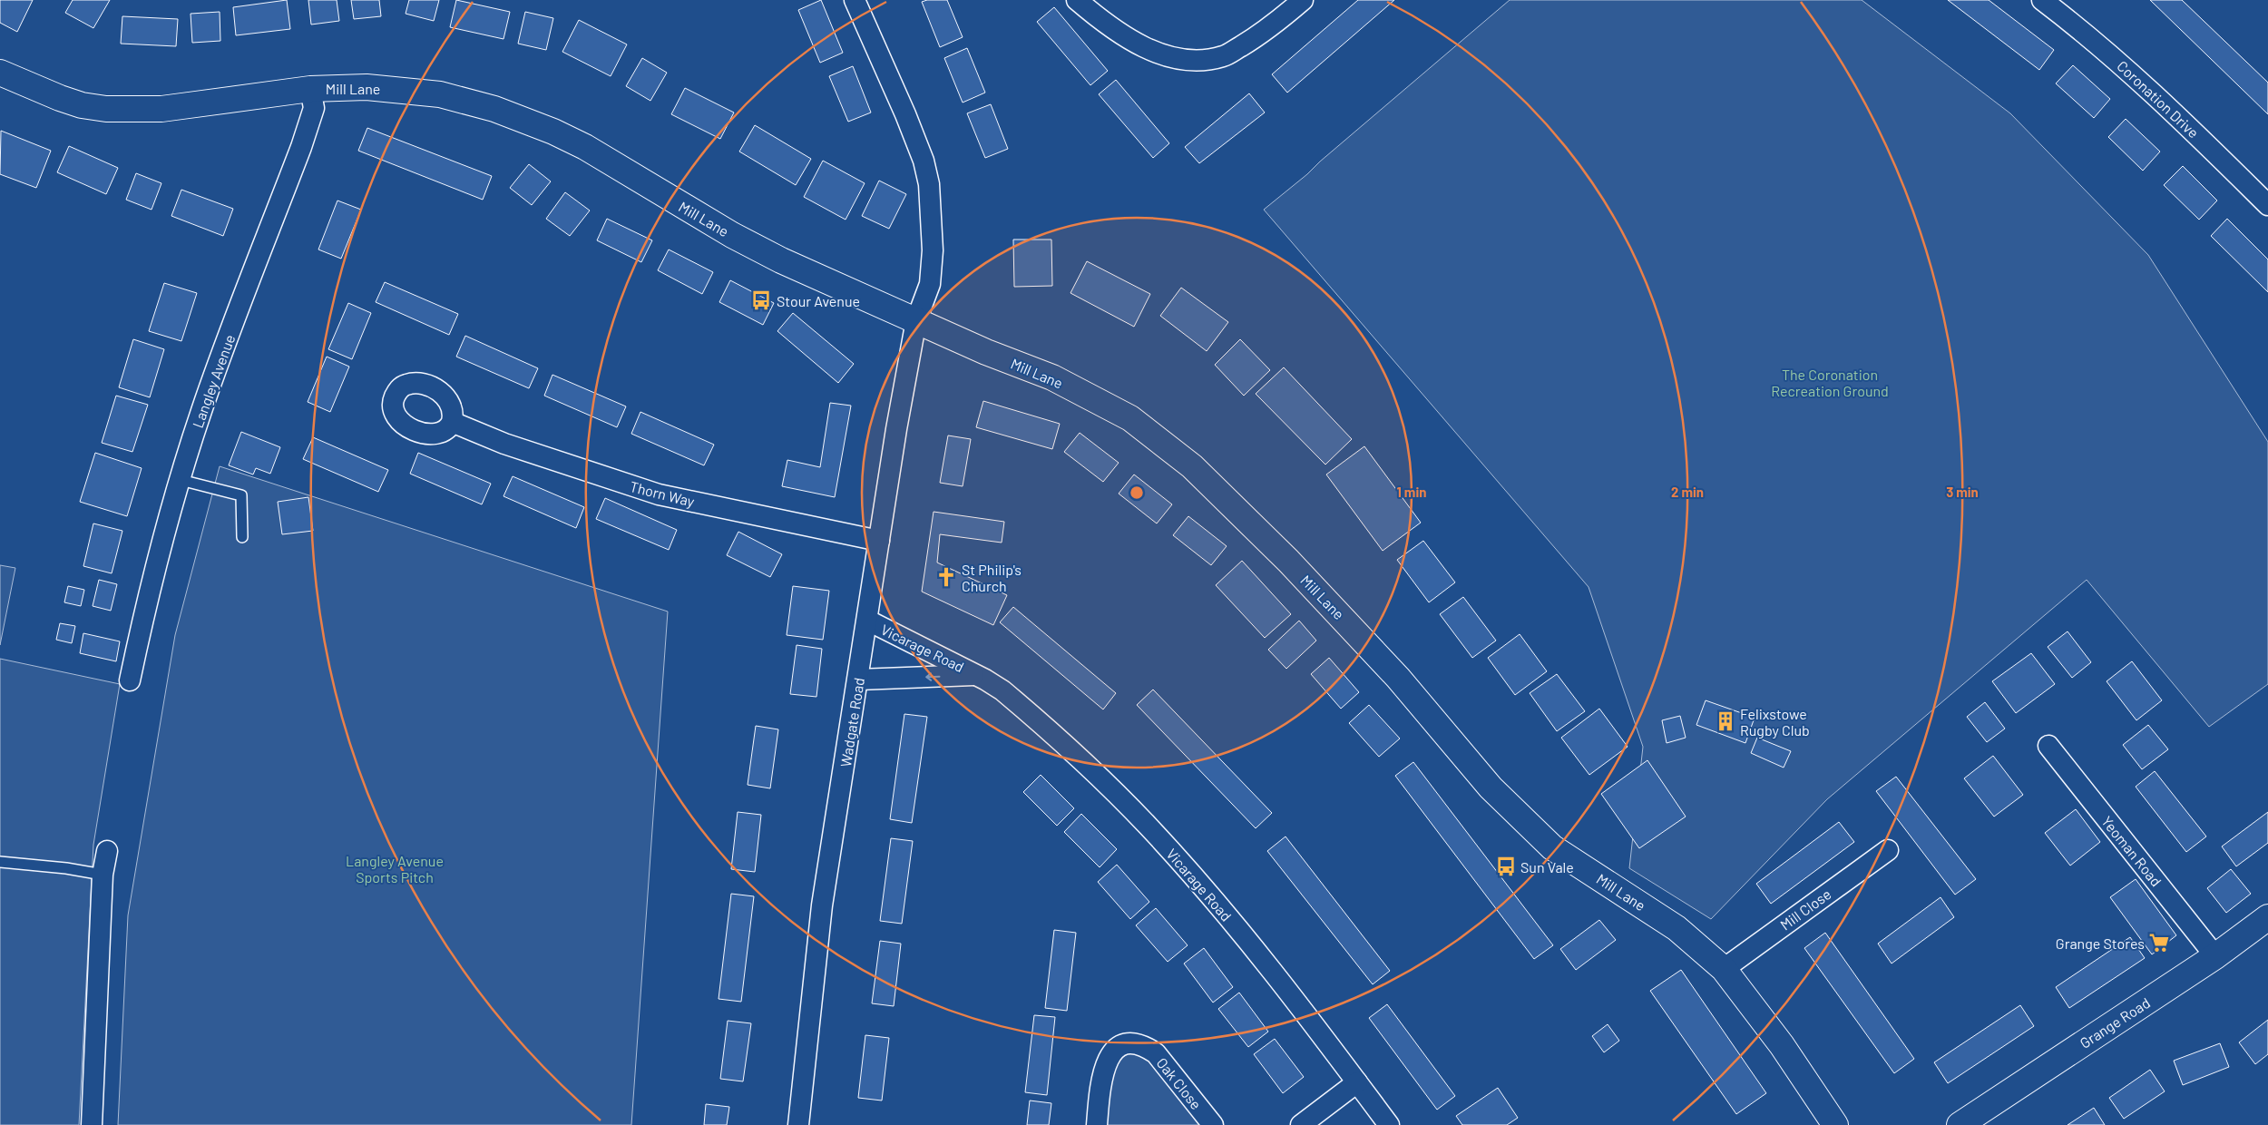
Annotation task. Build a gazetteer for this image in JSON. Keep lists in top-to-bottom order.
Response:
{
  "streets": {
    "street": [
      "Mill Lane",
      "Coronation Drive",
      "Langley Avenue",
      "Thorn Way",
      "Vicarage Road",
      "Wadgate Road",
      "Yeoman Road",
      "Mill Close",
      "Grange Road",
      "Oak Close"
    ]
  },
  "crossings": [
    ["Mill Lane", "Langley Avenue"],
    ["Mill Lane", "Wadgate Road"],
    ["Mill Lane", "Mill Close"],
    ["Thorn Way", "Wadgate Road"],
    ["Vicarage Road", "Wadgate Road"],
    ["Yeoman Road", "Grange Road"]
  ],
  "parks": ["The Coronation Recreation Ground", "Langley Avenue Sports Pitch"],
  "places": {
    "bus stop": ["Stour Avenue", "Sun Vale"],
    "church": ["St Philip's Church"],
    "building": ["Felixstowe Rugby Club"],
    "supermarket": ["Grange Stores"]
  },
  "rings": ["1 min", "2 min", "3 min"]
}
